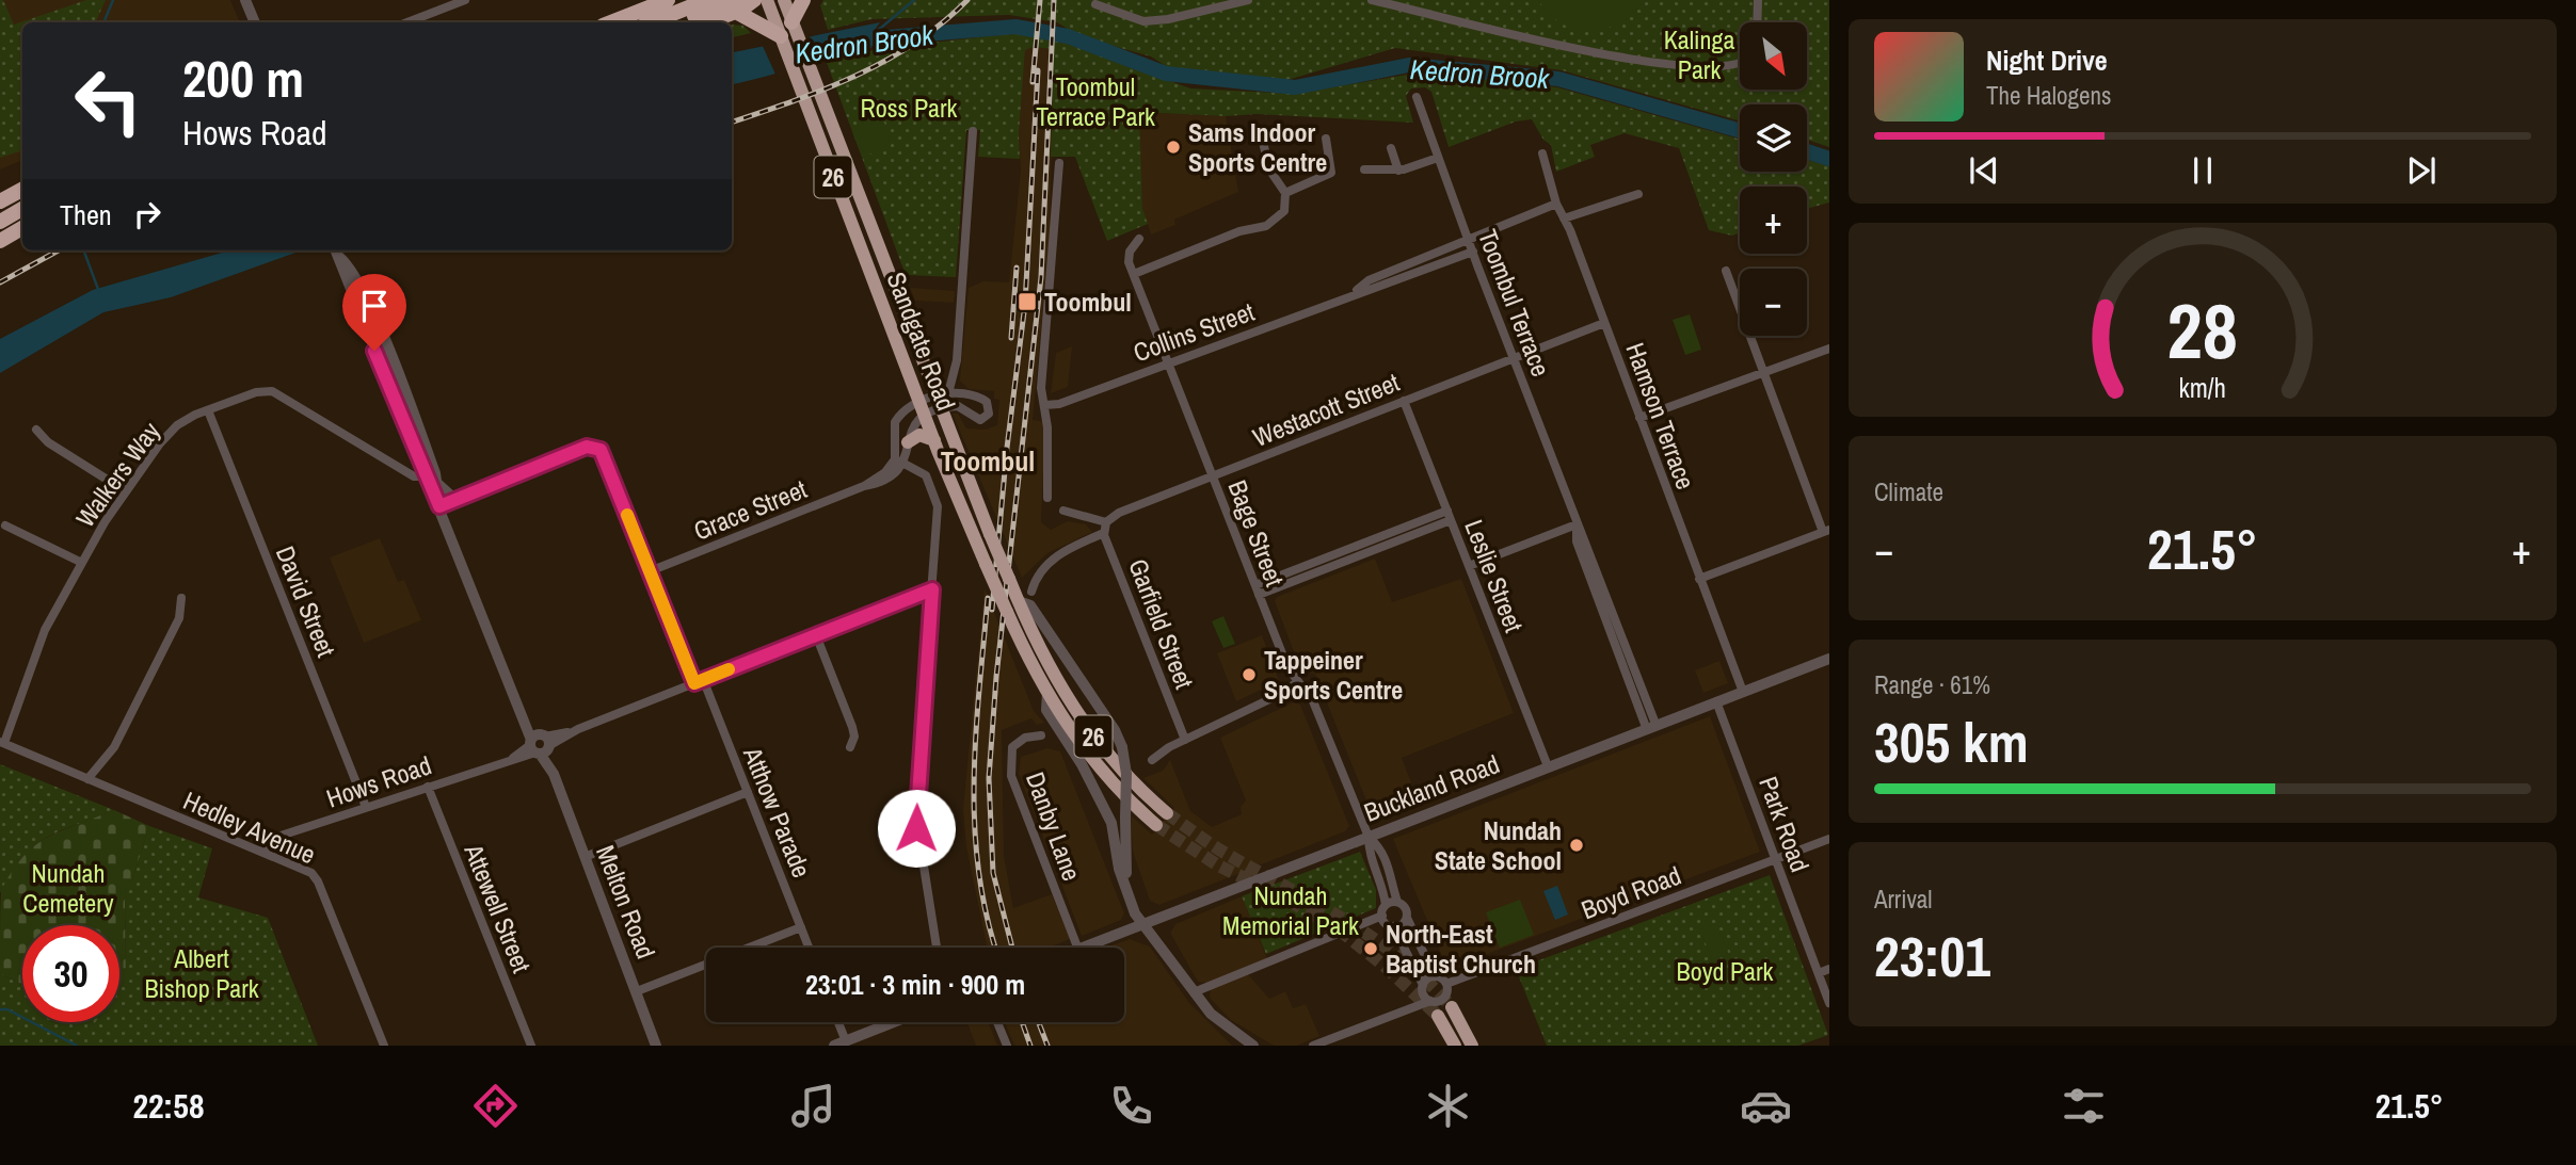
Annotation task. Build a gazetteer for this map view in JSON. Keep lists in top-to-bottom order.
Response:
{
  "streets": {
    "highway": ["26", "Sandgate Road"],
    "street": [
      "Toombul Terrace",
      "Collins Street",
      "Westacott Street",
      "Hamson Terrace",
      "Walkers Way",
      "Grace Street",
      "Bage Street",
      "Leslie Street",
      "David Street",
      "Garfield Street",
      "Hows Road",
      "Buckland Road",
      "Atthow Parade",
      "Park Road",
      "Danby Lane",
      "Hedley Avenue",
      "Boyd Road",
      "Melton Road",
      "Attewell Street"
    ]
  },
  "crossings": [
    ["Toombul Terrace", "Collins Street"],
    ["Toombul Terrace", "Westacott Street"],
    ["Toombul Terrace", "Buckland Road"],
    ["Collins Street", "Hamson Terrace"],
    ["Collins Street", "Bage Street"],
    ["Sandgate Road", "Buckland Road"],
    ["Westacott Street", "Hamson Terrace"],
    ["Westacott Street", "Bage Street"],
    ["Westacott Street", "Leslie Street"],
    ["Westacott Street", "Garfield Street"],
    ["Hamson Terrace", "Buckland Road"],
    ["Walkers Way", "David Street"],
    ["Walkers Way", "Atthow Parade"],
    ["Walkers Way", "Hedley Avenue"],
    ["Walkers Way", "Melton Road"],
    ["Grace Street", "Atthow Parade"],
    ["Bage Street", "Buckland Road"],
    ["Leslie Street", "Buckland Road"],
    ["David Street", "Hows Road"],
    ["Hows Road", "Atthow Parade"],
    ["Hows Road", "Hedley Avenue"],
    ["Hows Road", "Melton Road"],
    ["Hows Road", "Attewell Street"],
    ["Buckland Road", "Park Road"],
    ["Park Road", "Boyd Road"]
  ],
  "districts": ["Toombul"],
  "water": ["Kedron Brook"],
  "parks": [
    "Kalinga Park",
    "Toombul Terrace Park",
    "Ross Park",
    "Nundah Cemetery",
    "Nundah Memorial Park",
    "Albert Bishop Park",
    "Boyd Park"
  ],
  "places": {
    "other": [
      "Sams Indoor Sports Centre",
      "Tappeiner Sports Centre",
      "Nundah State School",
      "North-East Baptist Church"
    ],
    "transit": ["Toombul"]
  },
  "north": "bottom right",
  "page": {
    "map_buttons": ["+", "−"],
    "turn": ["200 m", "Hows Road"],
    "song": ["Night Drive", "The Halogens"],
    "then": "Then",
    "tile": [
      "Climate",
      ["Range · 61%", "305 km"],
      ["Arrival", "23:01"]
    ],
    "heat": ["−", "21.5°", "+"],
    "limit": "30",
    "trip": "23:01 · 3 min · 900 m",
    "tabs": ["22:58", "21.5°"],
    "gauge": ["28", "km/h"]
  }
}
